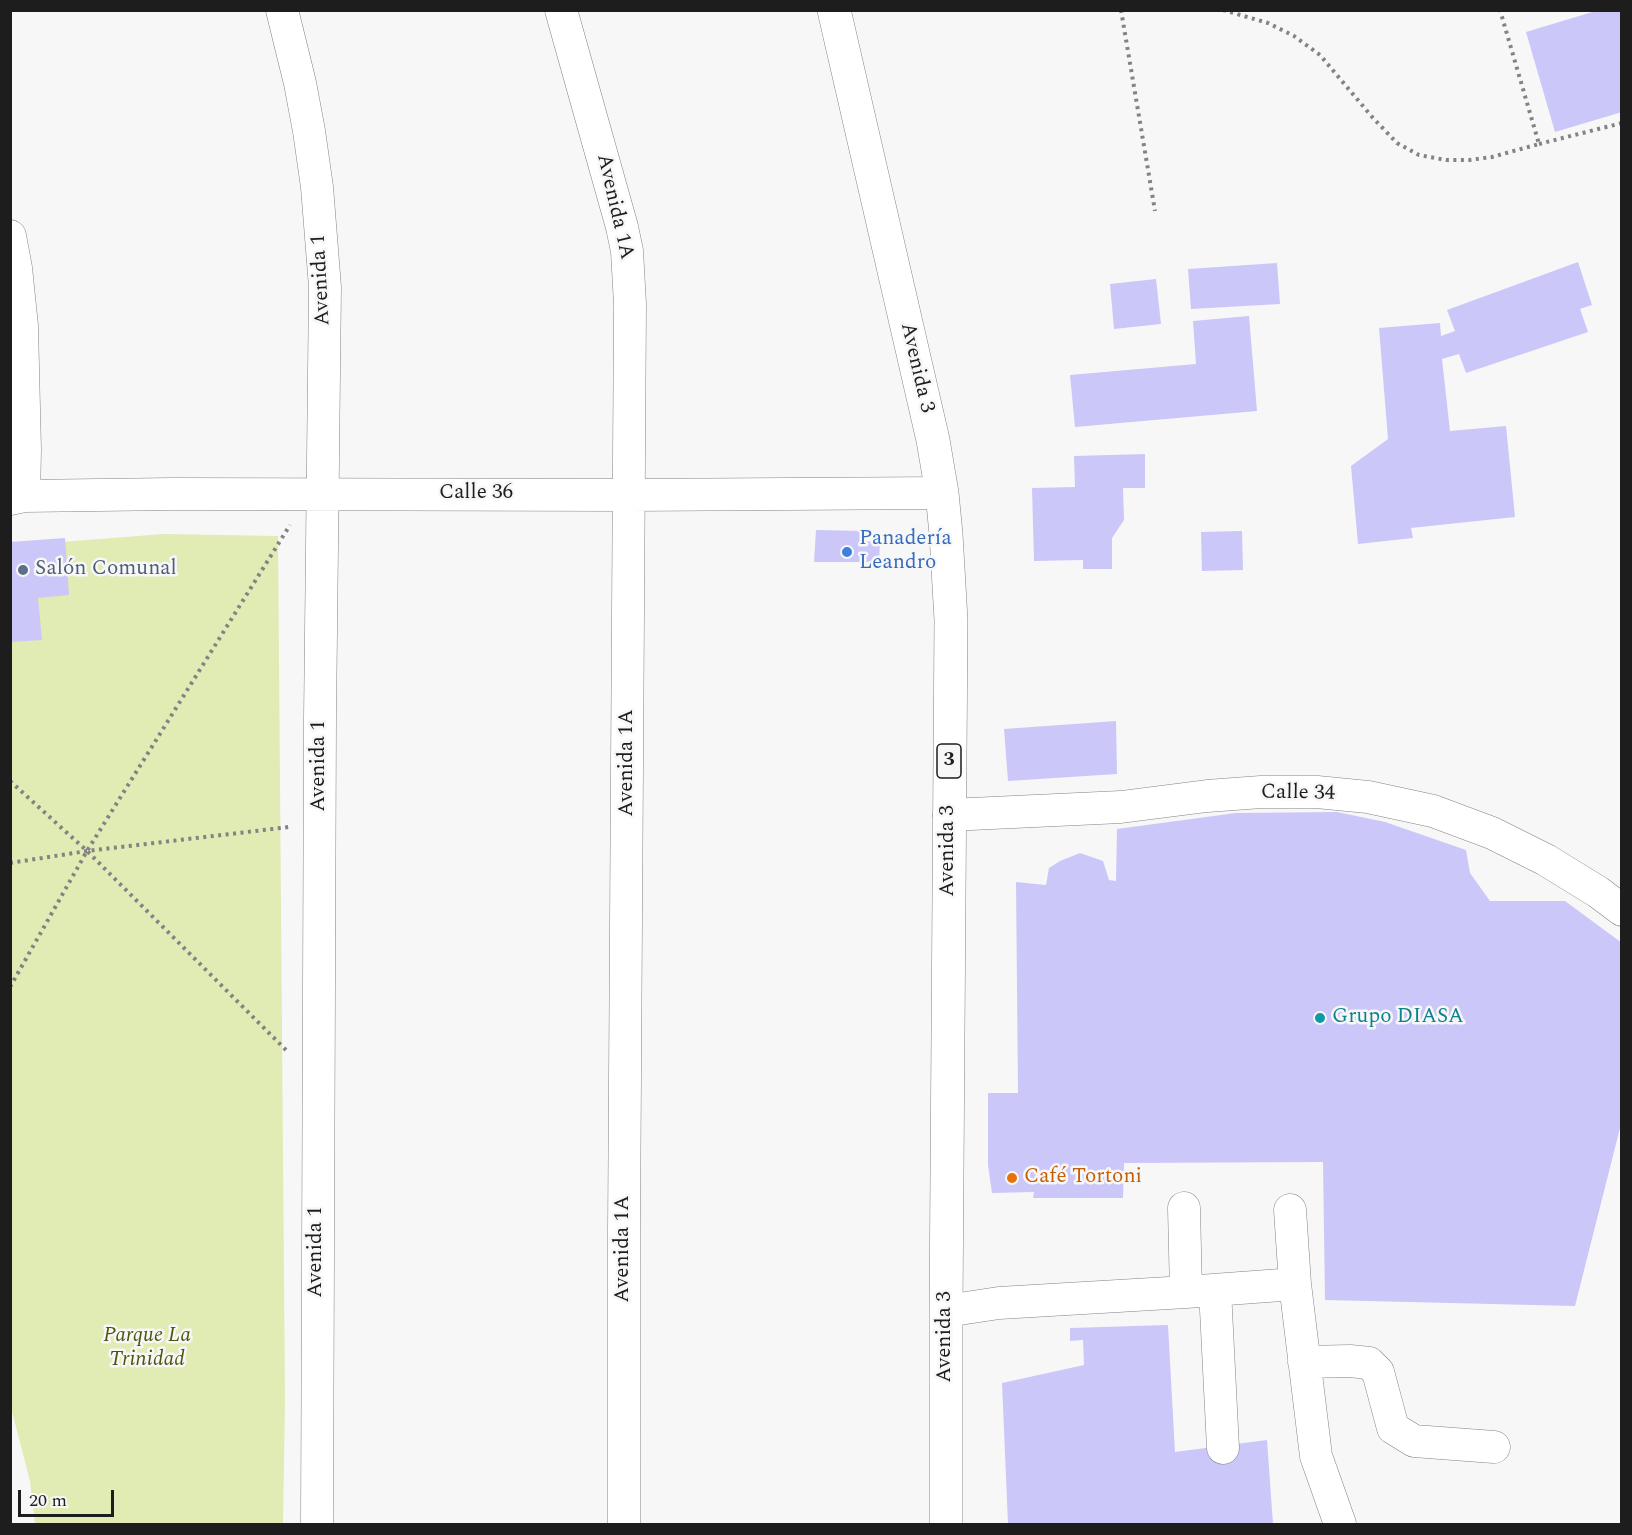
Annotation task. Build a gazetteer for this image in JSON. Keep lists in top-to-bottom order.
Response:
{
  "streets": {
    "main road": ["Avenida 3", "3"],
    "street": [
      "Avenida 1A",
      "Avenida 1",
      "Calle 36",
      "Calle 34"
    ]
  },
  "crossings": [
    ["Avenida 1A", "Calle 36"],
    ["Avenida 1", "Calle 36"],
    ["Avenida 3", "Calle 36"],
    ["Avenida 3", "Calle 34"]
  ],
  "parks": ["Parque La Trinidad"],
  "places": [
    "Panadería Leandro",
    "Salón Comunal",
    "Grupo DIASA",
    "Café Tortoni"
  ],
  "scale_bar": "20 m"
}
